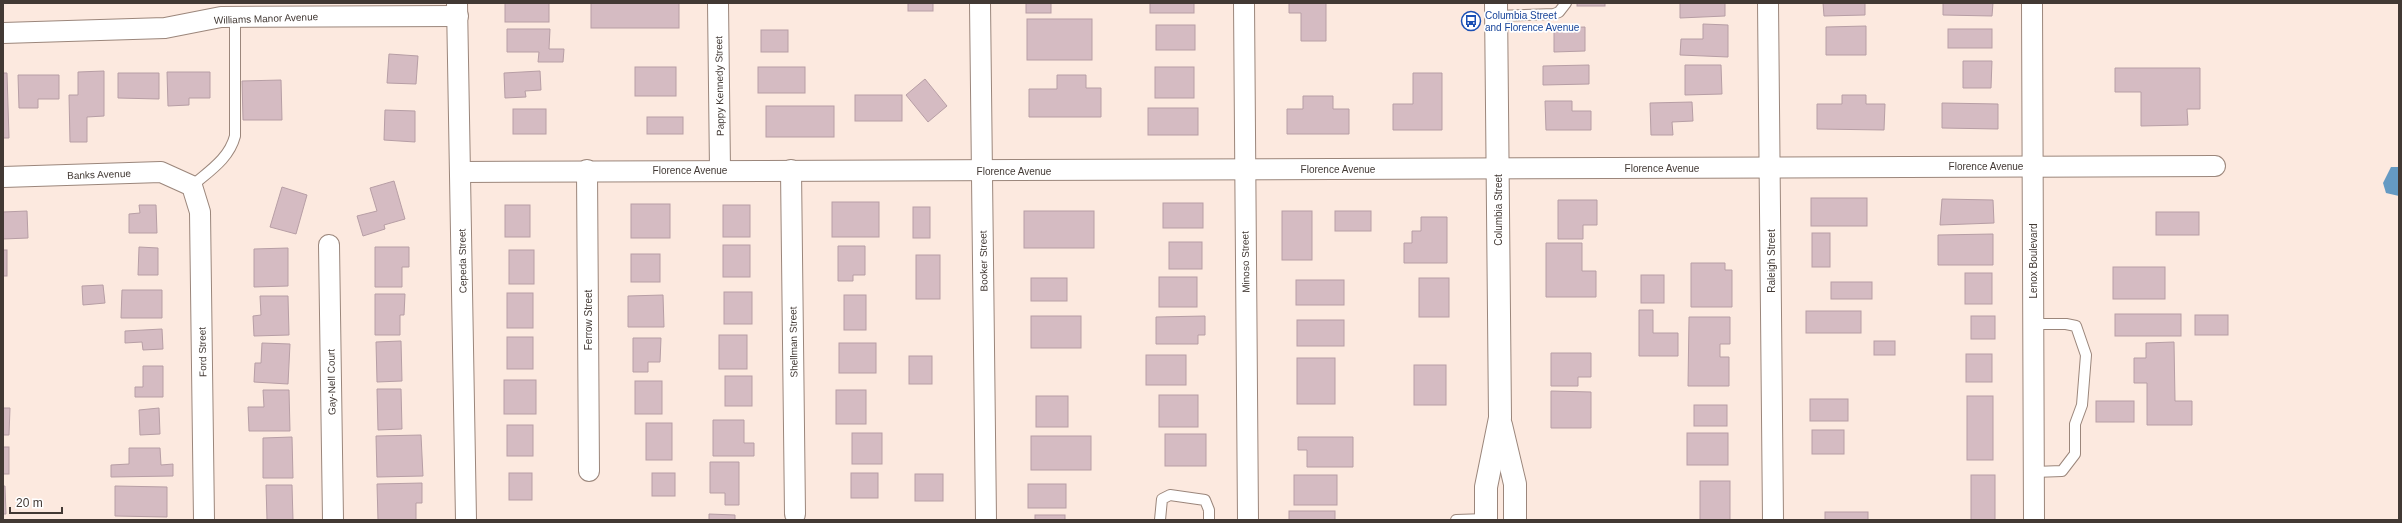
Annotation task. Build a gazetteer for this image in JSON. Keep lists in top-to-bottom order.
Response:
{
  "streets": {
    "street": [
      "Williams Manor Avenue",
      "Pappy Kennedy Street",
      "Florence Avenue",
      "Banks Avenue",
      "Columbia Street",
      "Cepeda Street",
      "Booker Street",
      "Raleigh Street",
      "Lenox Boulevard",
      "Minoso Street",
      "Ferrow Street",
      "Shellman Street",
      "Ford Street",
      "Gay-Nell Court"
    ]
  },
  "crossings": [
    ["Williams Manor Avenue", "Cepeda Street"],
    ["Pappy Kennedy Street", "Florence Avenue"],
    ["Florence Avenue", "Columbia Street"],
    ["Florence Avenue", "Cepeda Street"],
    ["Florence Avenue", "Booker Street"],
    ["Florence Avenue", "Raleigh Street"],
    ["Florence Avenue", "Lenox Boulevard"],
    ["Florence Avenue", "Minoso Street"],
    ["Florence Avenue", "Ferrow Street"],
    ["Florence Avenue", "Shellman Street"],
    ["Banks Avenue", "Ford Street"]
  ],
  "places": {
    "bus stop": ["Columbia Street and Florence Avenue"]
  },
  "scale_bar": "20 m"
}
